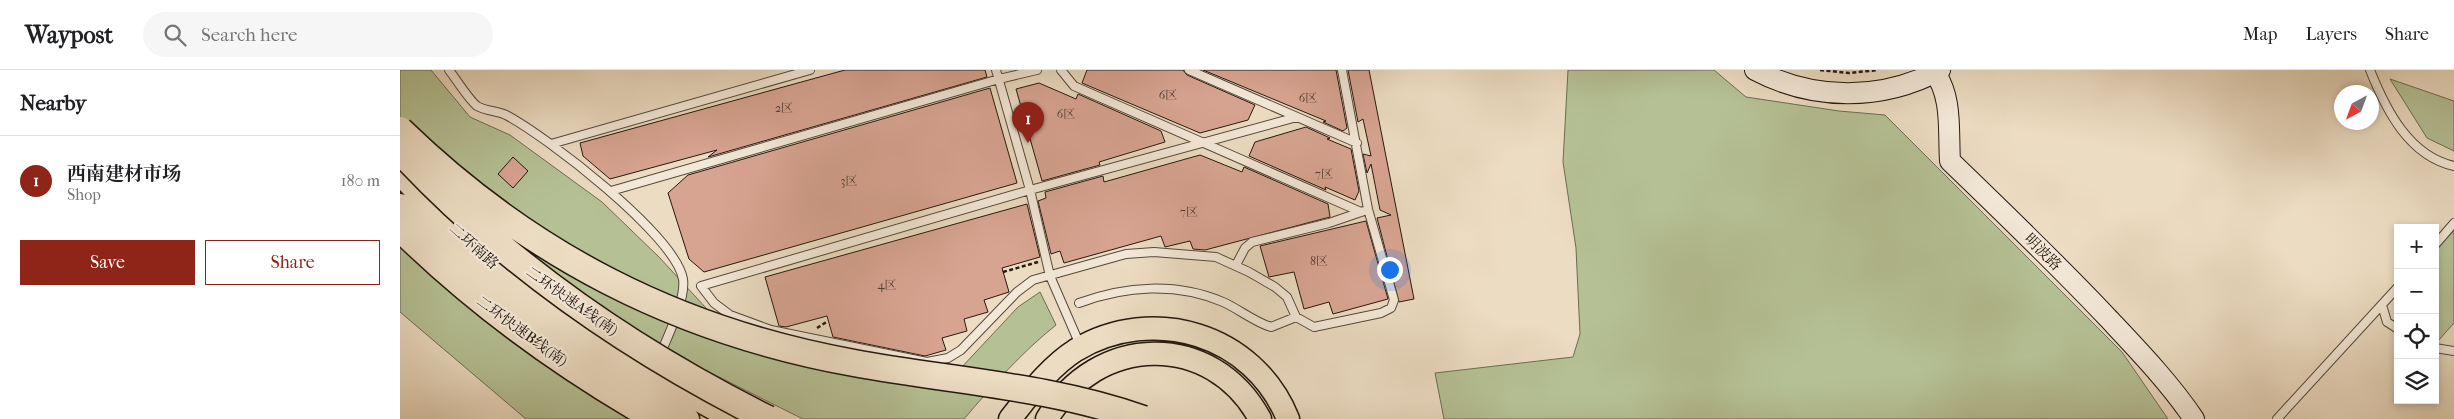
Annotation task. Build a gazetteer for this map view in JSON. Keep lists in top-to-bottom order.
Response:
{
  "streets": {
    "highway": ["二环快速A线(南)", "二环快速B线(南)"],
    "main road": ["二环南路"],
    "street": ["明波路"]
  },
  "house_numbers": [
    "6区",
    "6区",
    "2区",
    "6区",
    "7区",
    "3区",
    "7区",
    "8区",
    "4区"
  ],
  "north": "bottom left",
  "page": {
    "header": "Waypost",
    "search": "Search here",
    "nav": ["Map", "Layers", "Share"],
    "heading": "Nearby",
    "pins": "1",
    "list": [
      {
        "mark": "1",
        "name": "西南建材市场",
        "note": "Shop",
        "value": "180 m"
      }
    ],
    "map_buttons": ["+", "−"],
    "buttons": ["Save", "Share"]
  }
}
